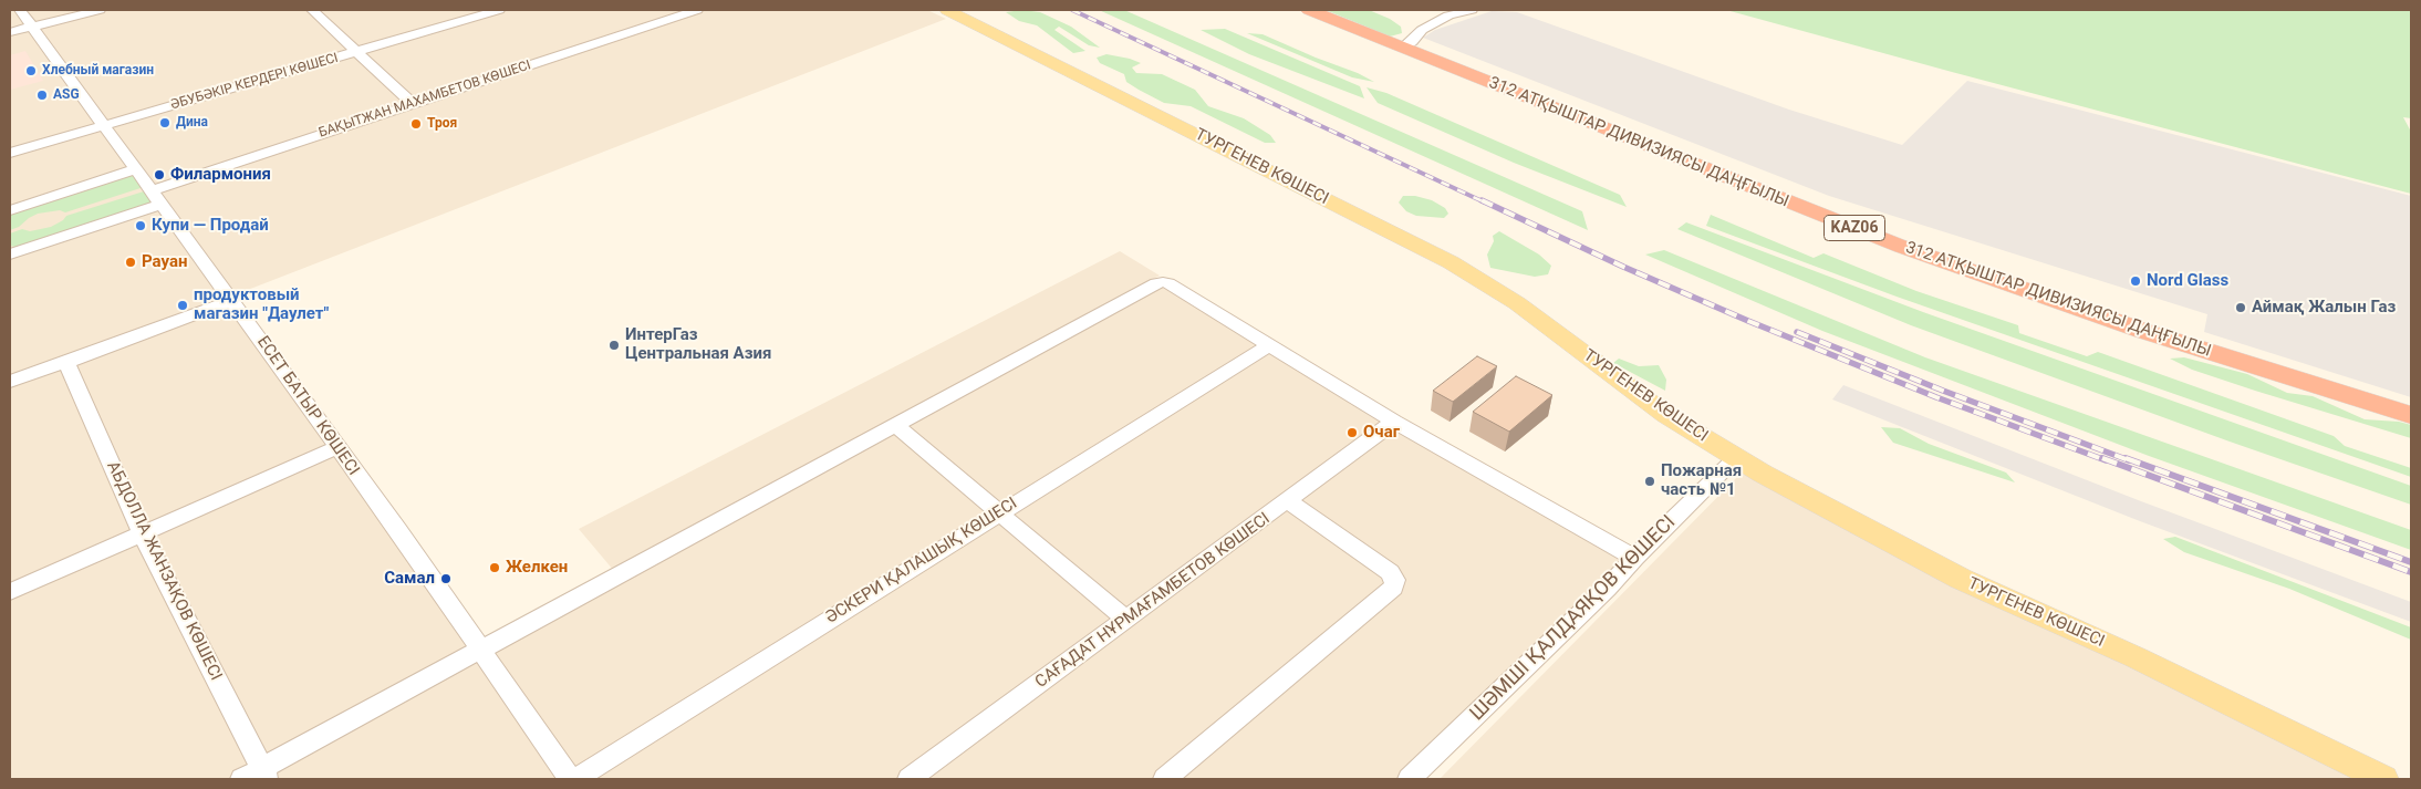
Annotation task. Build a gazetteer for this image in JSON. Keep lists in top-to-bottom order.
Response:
{
  "streets": {
    "highway": ["312 АТҚЫШТАР ДИВИЗИЯСЫ ДАҢҒЫЛЫ", "KАZ06"],
    "main road": ["ТУРГЕНЕВ КӨШЕСІ"],
    "street": [
      "ӘБУБӘКІР КЕРДЕРІ КӨШЕСІ",
      "БАҚЫТЖАН МАХАМБЕТОВ КӨШЕСІ",
      "ЕСЕТ БАТЫР КӨШЕСІ",
      "ӘСКЕРИ ҚАЛАШЫҚ КӨШЕСІ",
      "АБДОЛЛА ЖАНЗАҚОВ КӨШЕСІ",
      "САҒАДАТ НҰРМАҒАМБЕТОВ КӨШЕСІ",
      "ШӘМШІ ҚАЛДАЯҚОВ КӨШЕСІ"
    ]
  },
  "crossings": [
    ["ӘБУБӘКІР КЕРДЕРІ КӨШЕСІ", "ЕСЕТ БАТЫР КӨШЕСІ"],
    ["БАҚЫТЖАН МАХАМБЕТОВ КӨШЕСІ", "ЕСЕТ БАТЫР КӨШЕСІ"],
    ["ТУРГЕНЕВ КӨШЕСІ", "ШӘМШІ ҚАЛДАЯҚОВ КӨШЕСІ"]
  ],
  "places": [
    "Хлебный магазин",
    "ASG",
    "Дина",
    "Троя",
    "Филармония",
    "Купи — Продай",
    "Рауан",
    "Nord Glass",
    "продуктовый магазин \"Даулет\"",
    "Аймақ Жалын Газ",
    "ИнтерГаз Центральная Азия",
    "Очаг",
    "Пожарная часть №1",
    "Желкен",
    "Самал"
  ]
}
